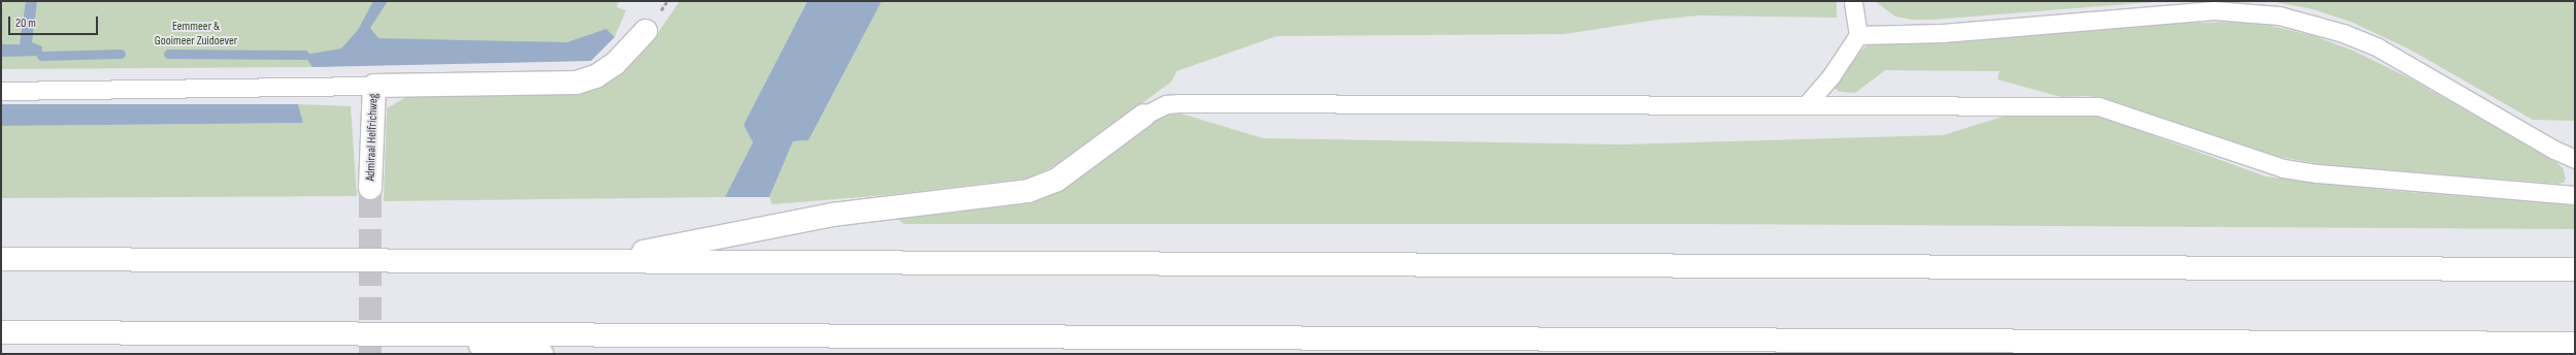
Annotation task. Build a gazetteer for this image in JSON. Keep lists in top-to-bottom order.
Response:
{
  "streets": {
    "main road": ["Admiraal Helfrichweg"]
  },
  "parks": ["Eemmeer & Gooimeer Zuidoever"],
  "scale_bar": "20 m"
}
